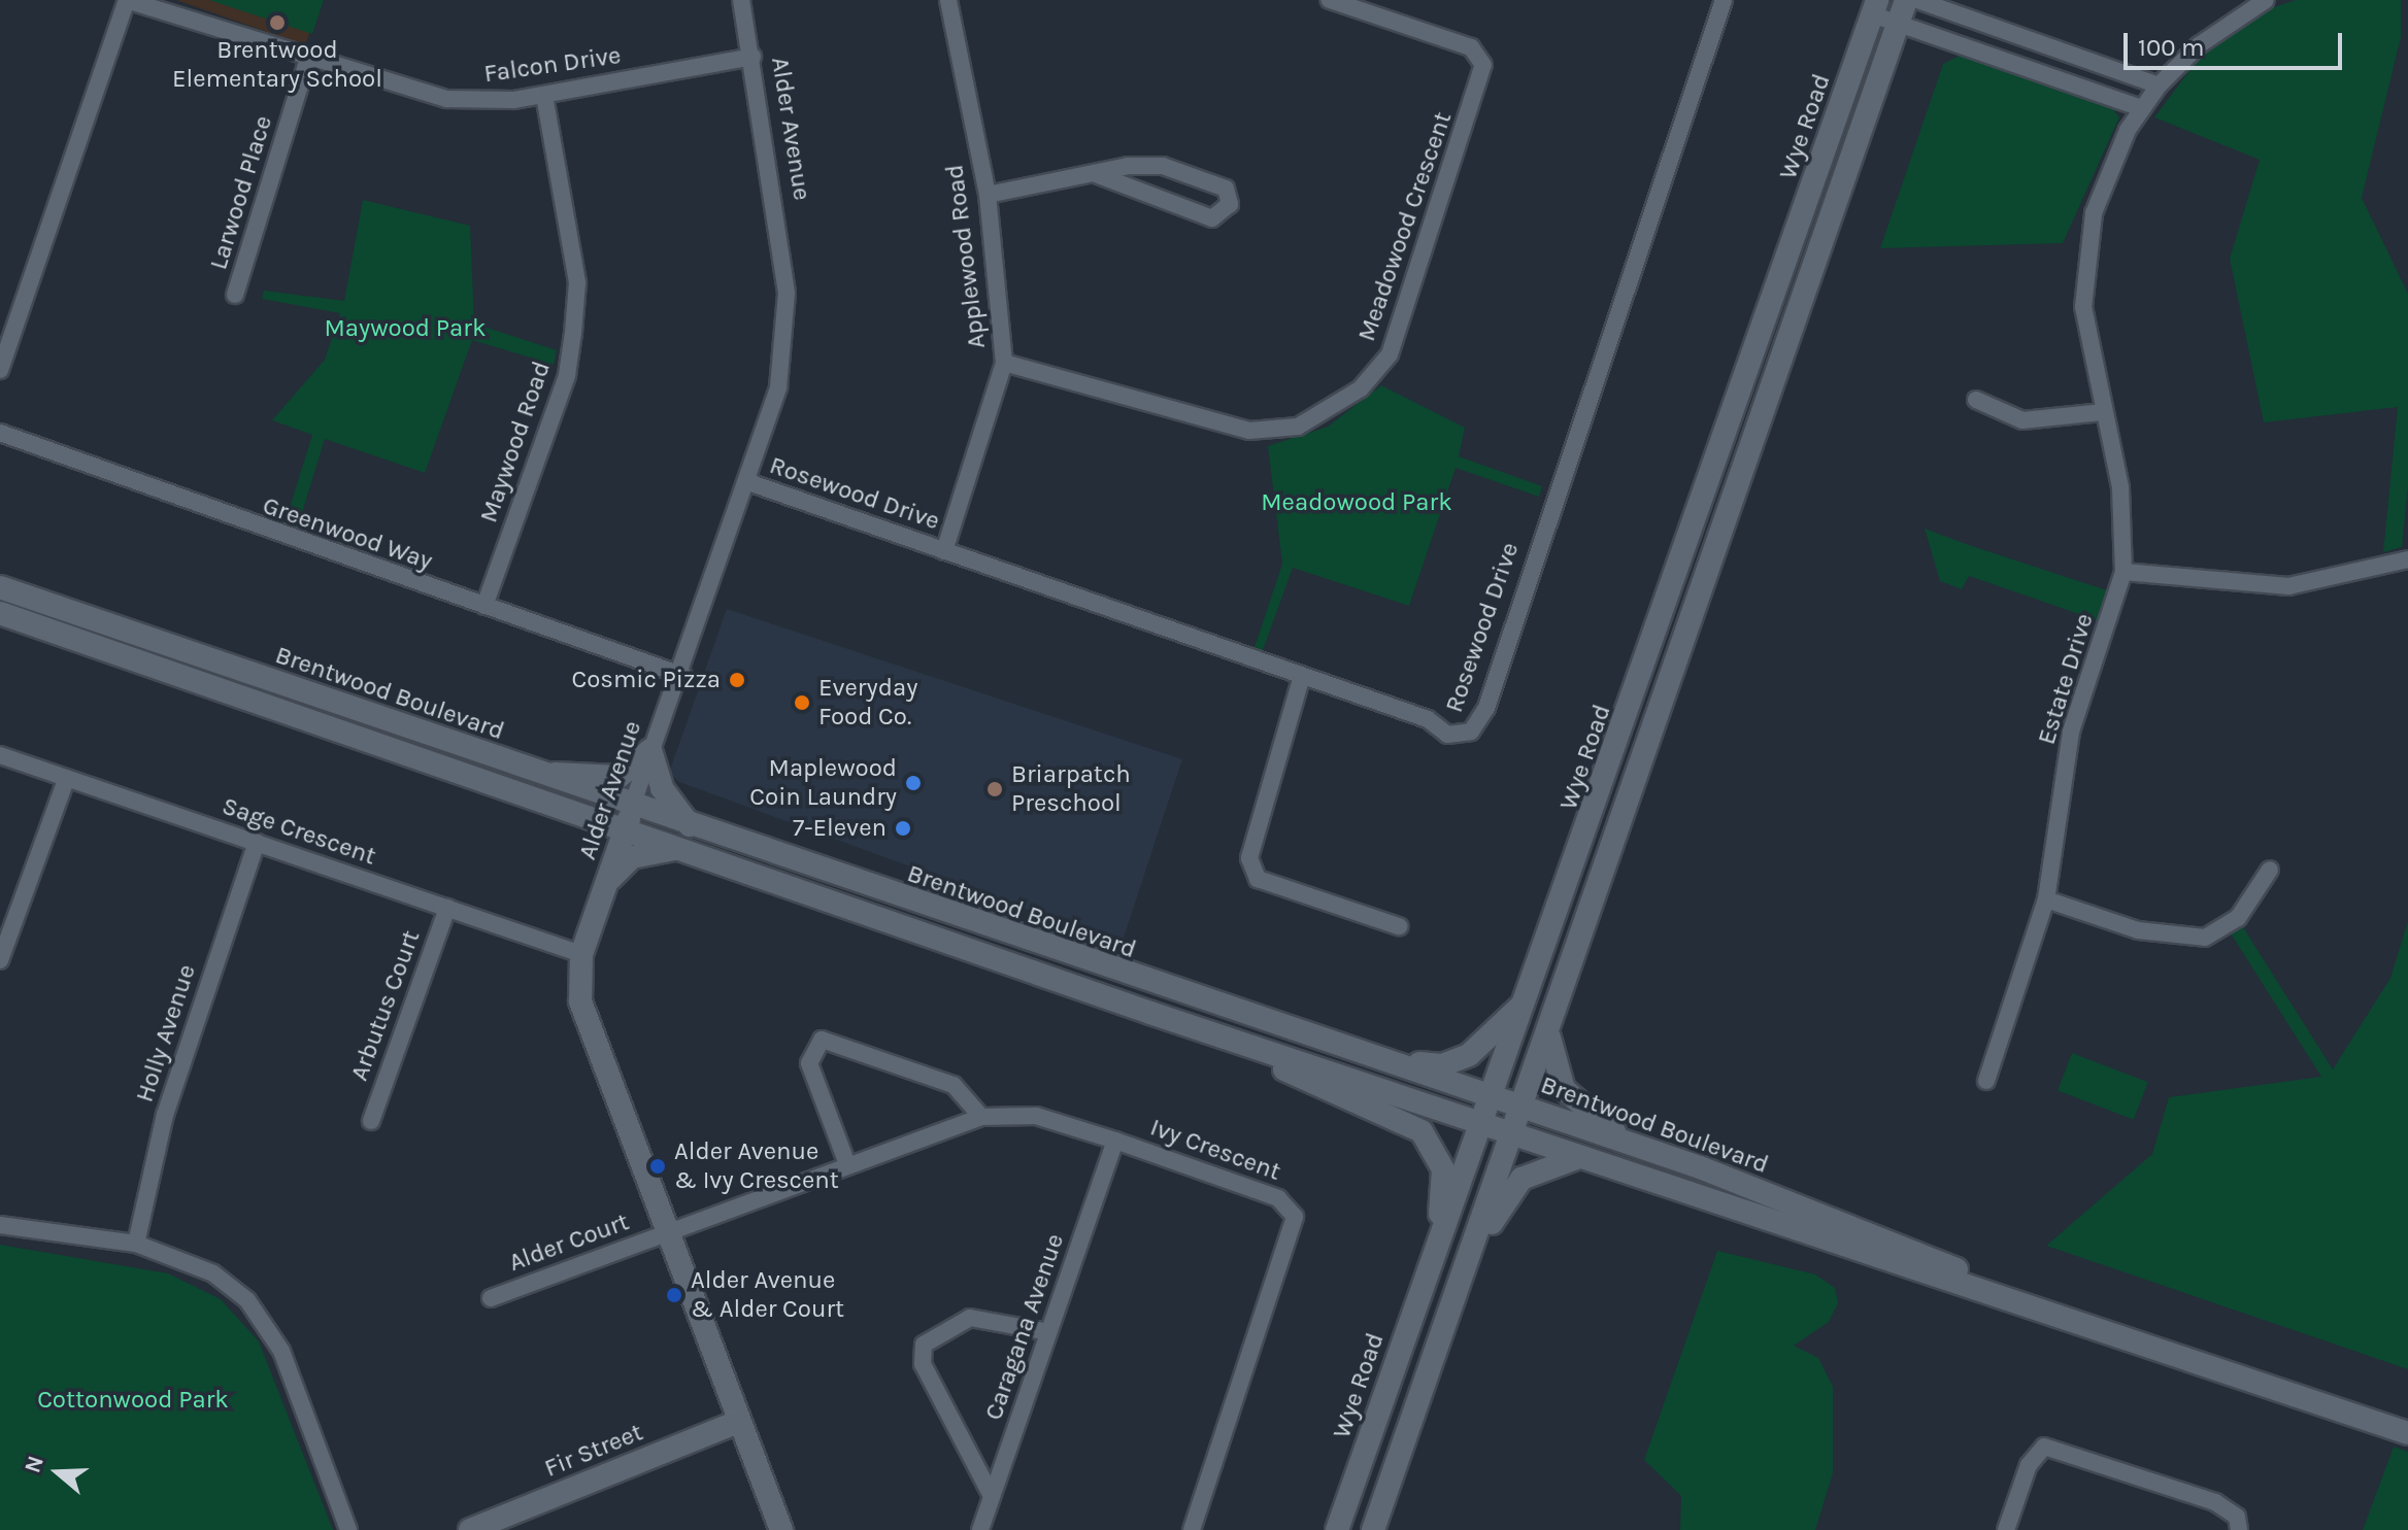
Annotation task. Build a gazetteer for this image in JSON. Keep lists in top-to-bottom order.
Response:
{
  "streets": {
    "main road": [
      "Wye Road",
      "Alder Avenue",
      "Brentwood Boulevard",
      "Fir Street"
    ],
    "street": [
      "Falcon Drive",
      "Larwood Place",
      "Meadowood Crescent",
      "Applewood Road",
      "Maywood Road",
      "Rosewood Drive",
      "Greenwood Way",
      "Estate Drive",
      "Sage Crescent",
      "Arbutus Court",
      "Holly Avenue",
      "Ivy Crescent",
      "Alder Court",
      "Caragana Avenue"
    ]
  },
  "crossings": [
    ["Falcon Drive", "Alder Avenue"],
    ["Falcon Drive", "Larwood Place"],
    ["Falcon Drive", "Maywood Road"],
    ["Wye Road", "Brentwood Boulevard"],
    ["Alder Avenue", "Rosewood Drive"],
    ["Alder Avenue", "Greenwood Way"],
    ["Alder Avenue", "Brentwood Boulevard"],
    ["Alder Avenue", "Sage Crescent"],
    ["Alder Avenue", "Ivy Crescent"],
    ["Alder Avenue", "Alder Court"],
    ["Alder Avenue", "Fir Street"],
    ["Meadowood Crescent", "Applewood Road"],
    ["Applewood Road", "Rosewood Drive"],
    ["Maywood Road", "Greenwood Way"],
    ["Sage Crescent", "Arbutus Court"],
    ["Sage Crescent", "Holly Avenue"],
    ["Ivy Crescent", "Alder Court"],
    ["Ivy Crescent", "Caragana Avenue"]
  ],
  "parks": ["Maywood Park", "Meadowood Park", "Cottonwood Park"],
  "places": [
    "Brentwood Elementary School",
    "Cosmic Pizza",
    "Everyday Food Co.",
    "Maplewood Coin Laundry",
    "Briarpatch Preschool",
    "7-Eleven",
    "Alder Avenue & Ivy Crescent",
    "Alder Avenue & Alder Court"
  ],
  "scale_bar": "100 m",
  "north": "left"
}
